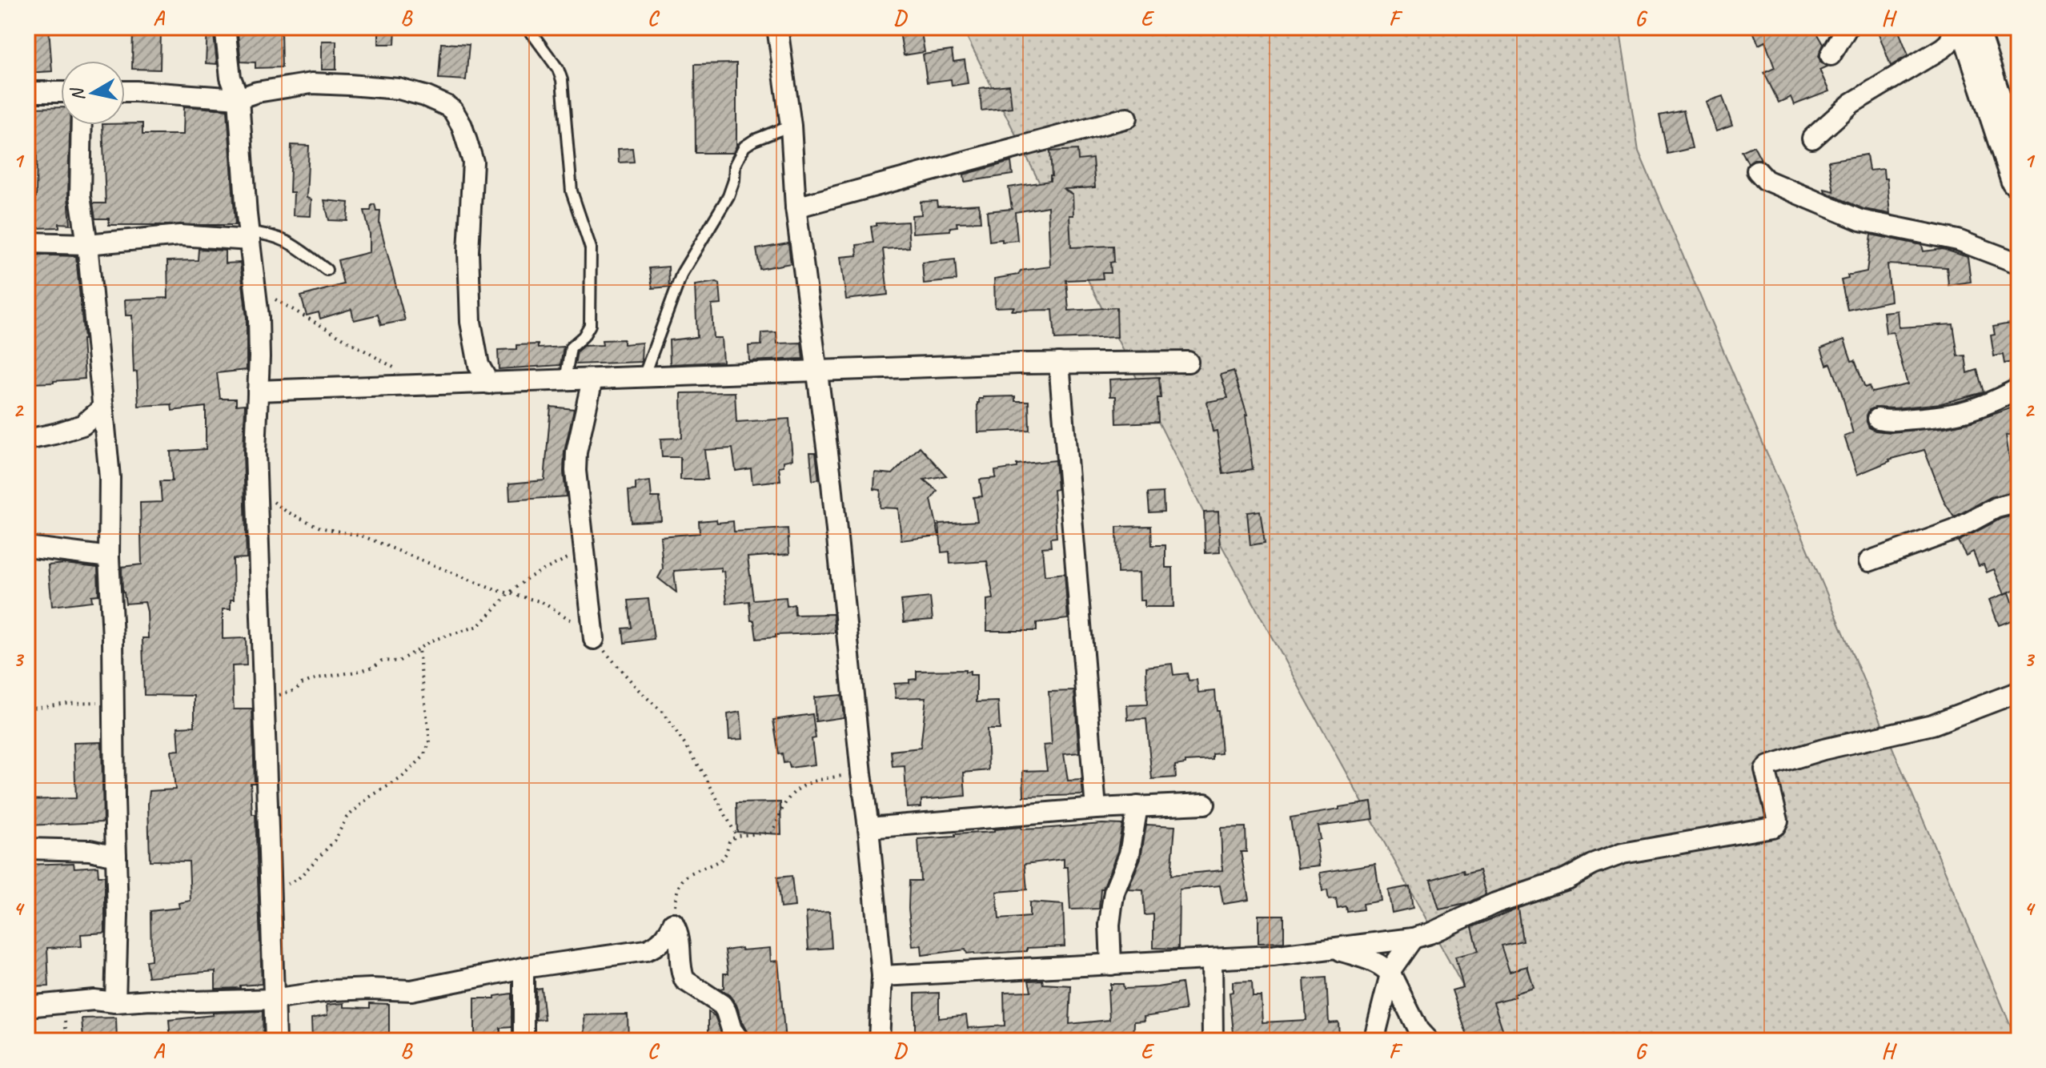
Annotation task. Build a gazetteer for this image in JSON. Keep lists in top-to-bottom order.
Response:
{
  "north": "left",
  "grid": {
    "columns": [
      "A",
      "B",
      "C",
      "D",
      "E",
      "F",
      "G",
      "H"
    ],
    "rows": [
      "1",
      "2",
      "3",
      "4"
    ]
  }
}
